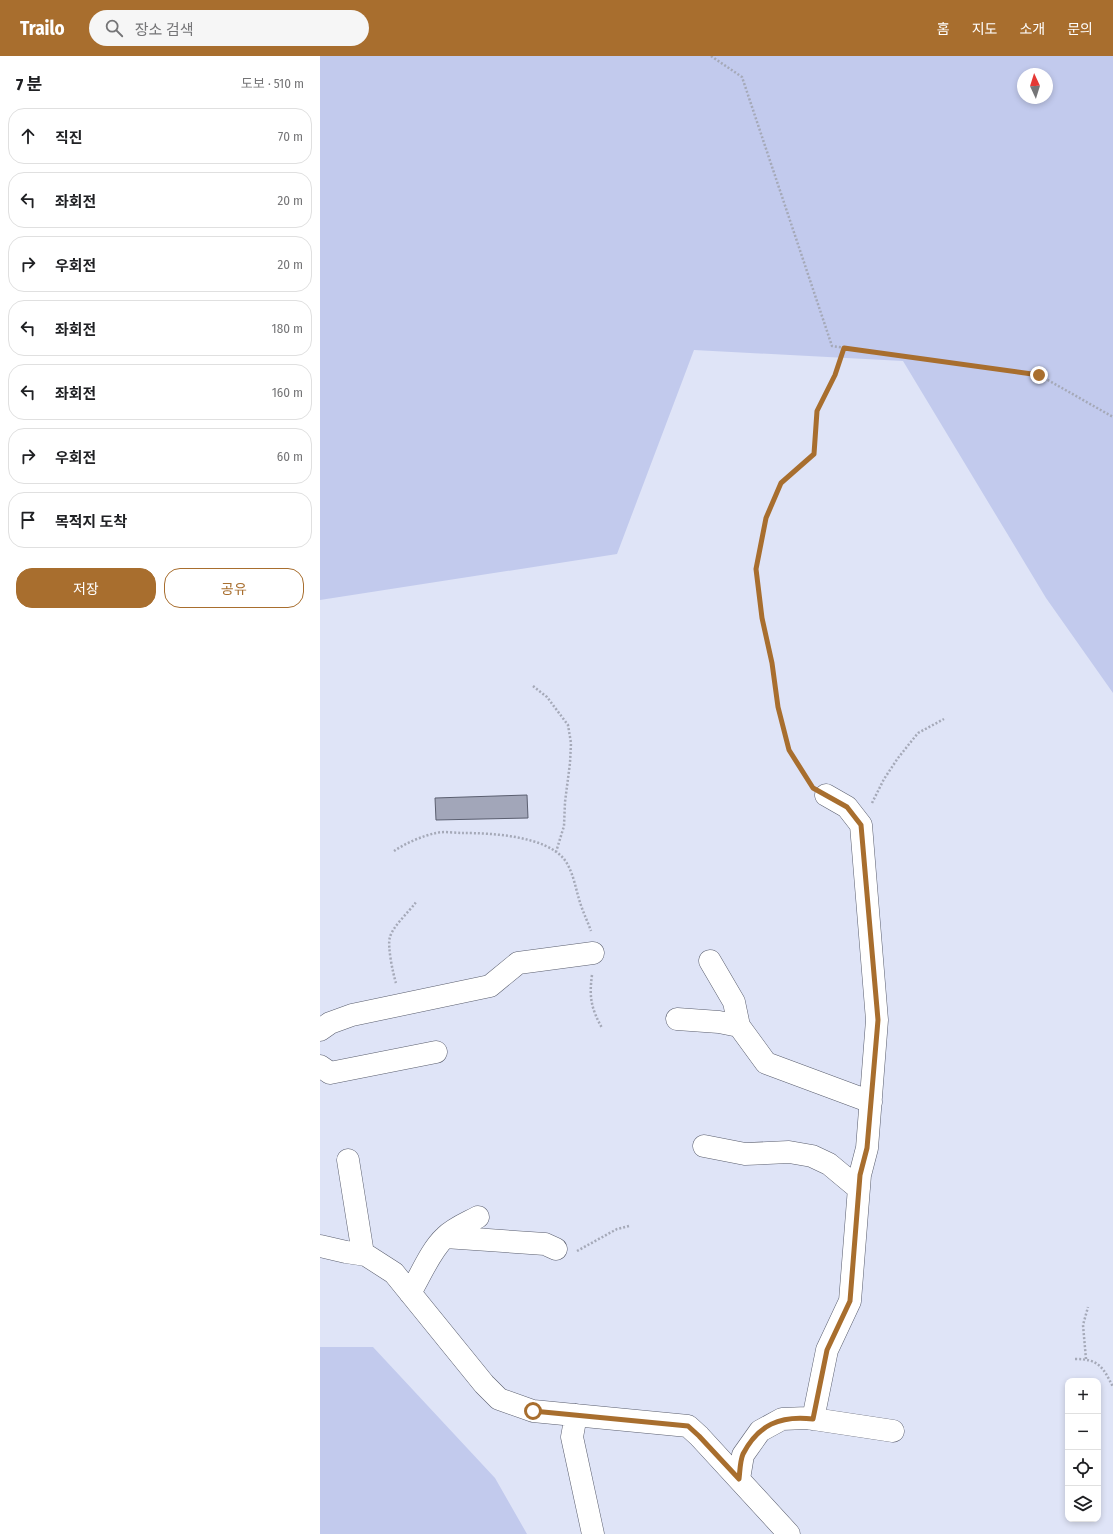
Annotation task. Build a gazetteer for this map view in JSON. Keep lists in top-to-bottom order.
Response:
{
  "north": "top",
  "page": {
    "header": "Trailo",
    "search": "장소 검색",
    "nav": [
      "홈",
      "지도",
      "소개",
      "문의"
    ],
    "heading": ["7 분", "도보 · 510 m"],
    "list": [
      ["직진", "70 m"],
      ["좌회전", "20 m"],
      ["우회전", "20 m"],
      ["좌회전", "180 m"],
      ["좌회전", "160 m"],
      ["우회전", "60 m"],
      "목적지 도착"
    ],
    "buttons": ["저장", "공유"],
    "map_buttons": ["+", "−"]
  }
}
